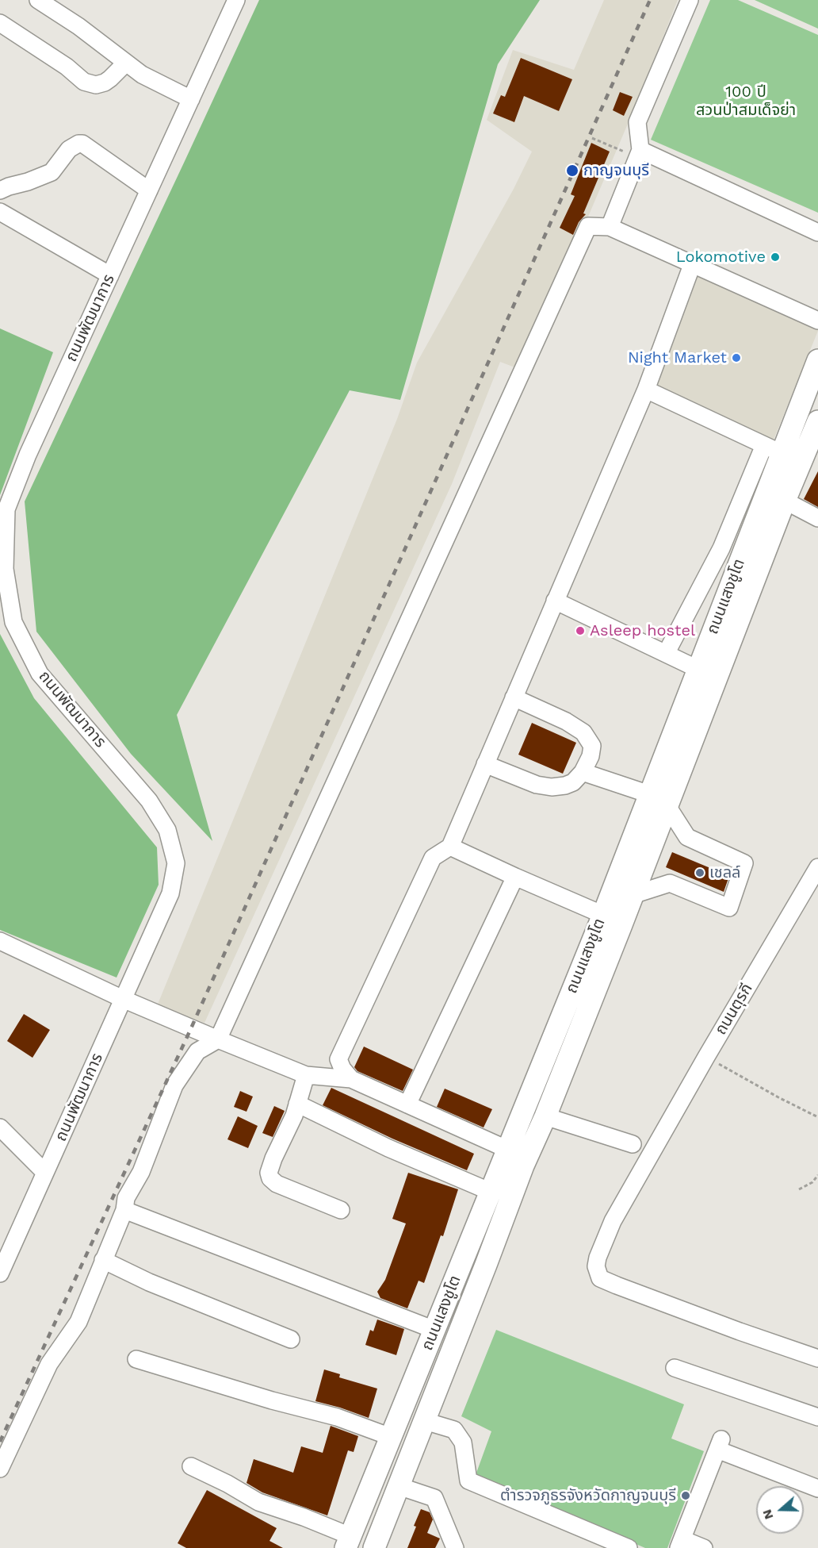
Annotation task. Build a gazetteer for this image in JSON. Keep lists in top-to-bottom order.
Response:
{
  "streets": {
    "main road": ["ถนนแสงชูโต"],
    "street": ["ถนนพัฒนาการ", "ถนนตุรกี"]
  },
  "parks": ["100 ปี สวนป่าสมเด็จย่า"],
  "places": [
    "กาญจนบุรี",
    "Lokomotive",
    "Night Market",
    "Asleep hostel",
    "เชลล์",
    "ตำรวจภูธรจังหวัดกาญจนบุรี"
  ],
  "north": "left"
}
